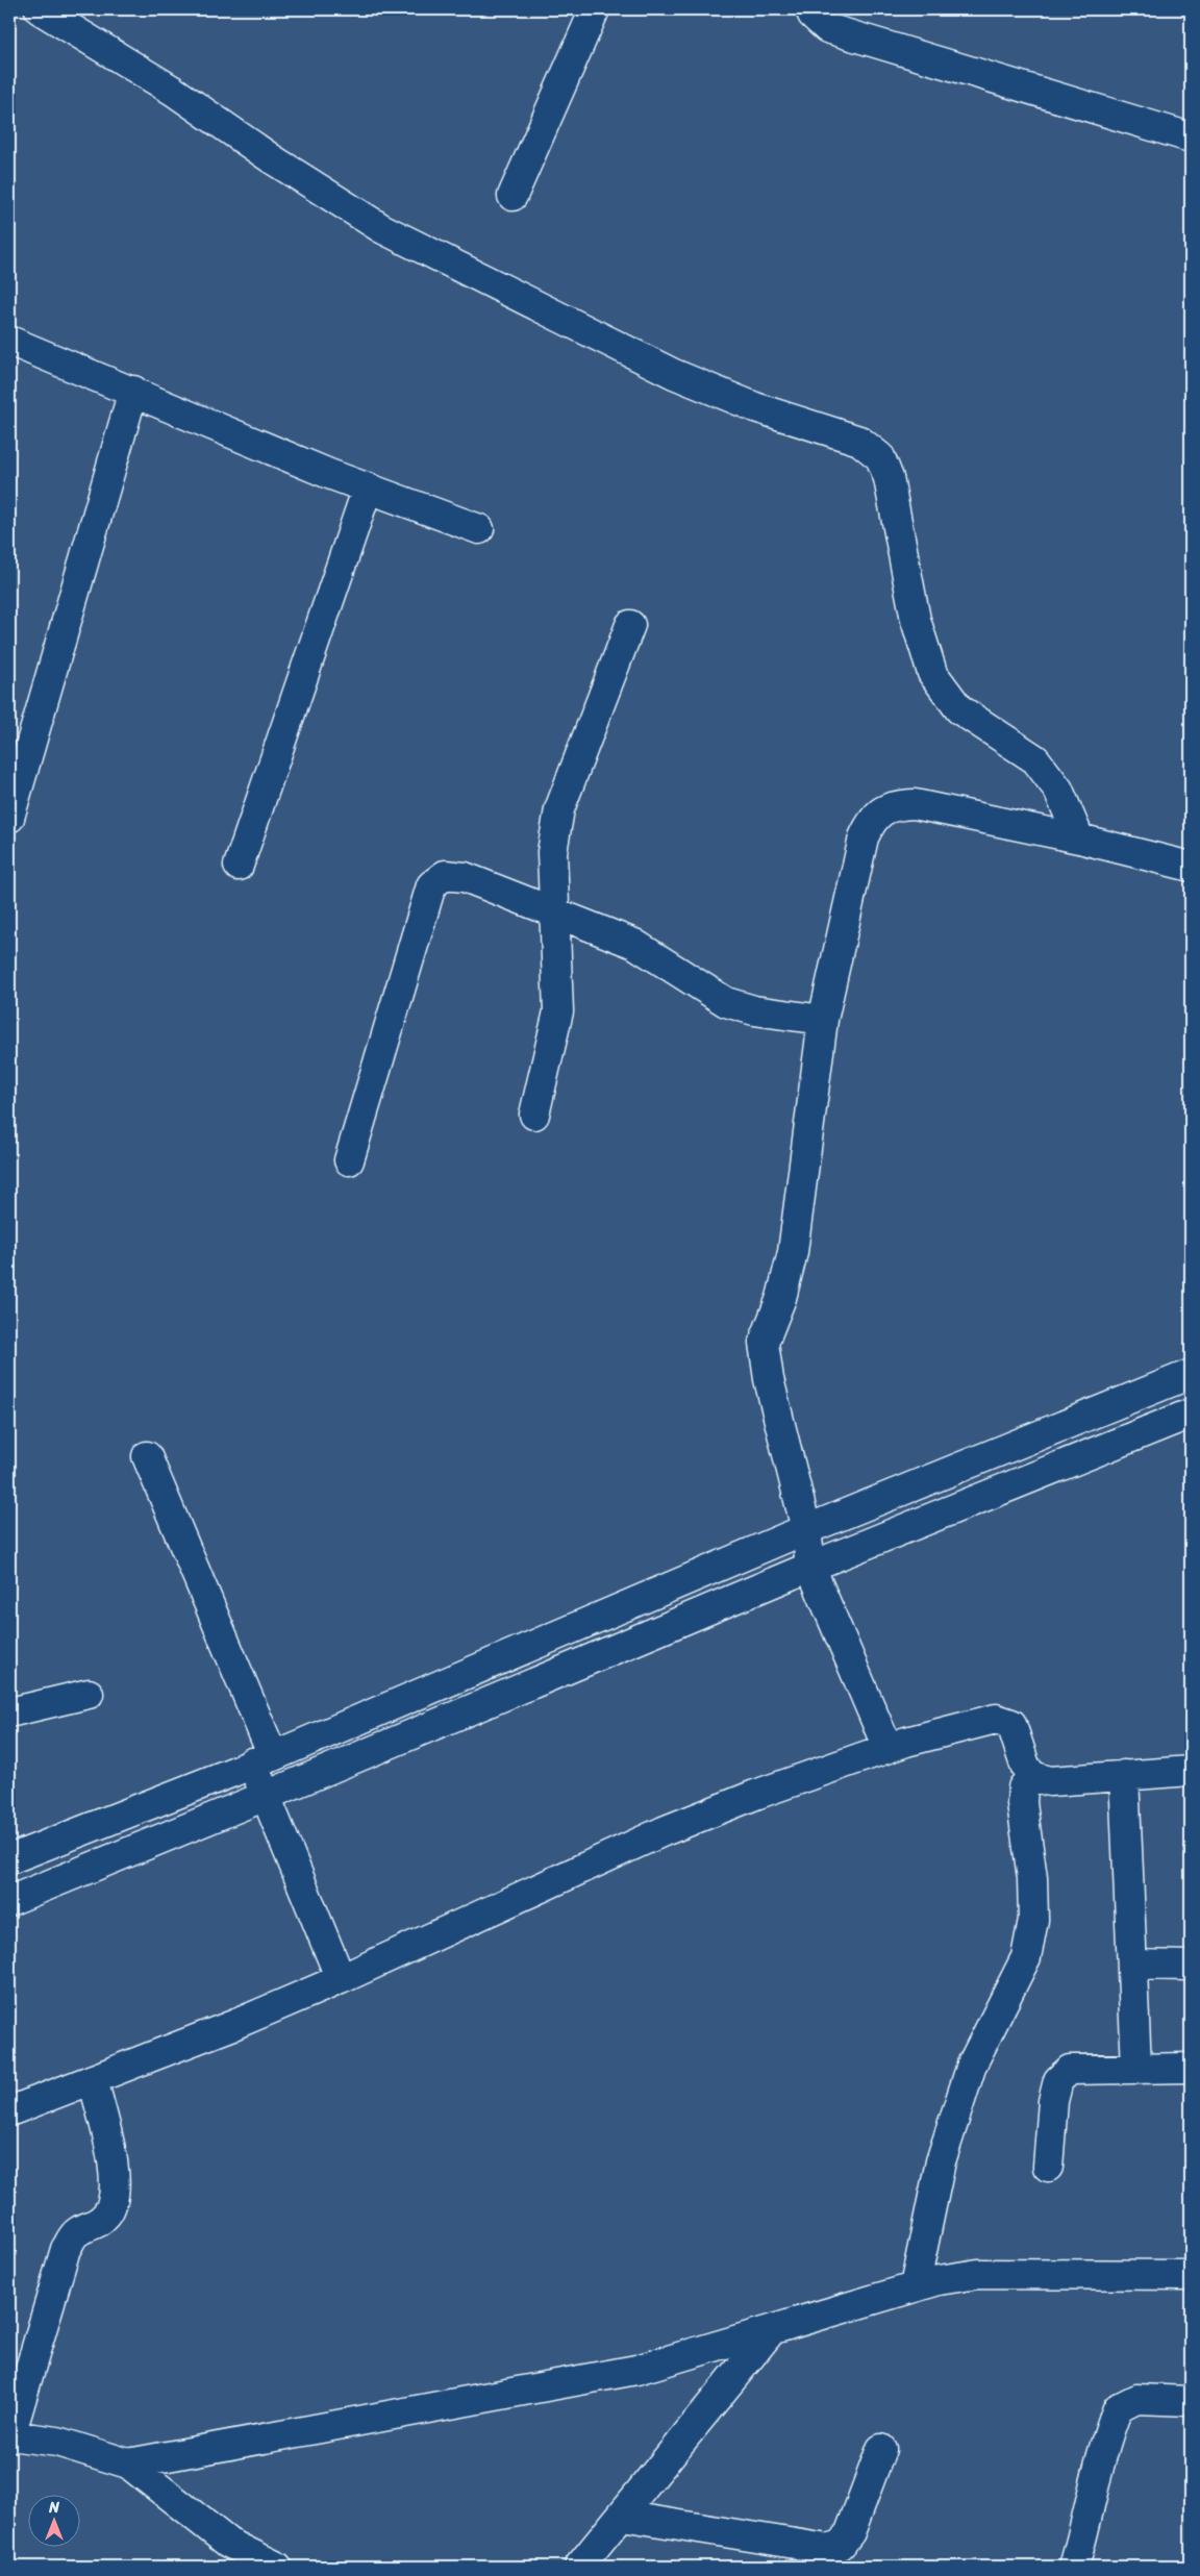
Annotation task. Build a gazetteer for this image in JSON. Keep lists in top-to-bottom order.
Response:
{
  "north": "top"
}
